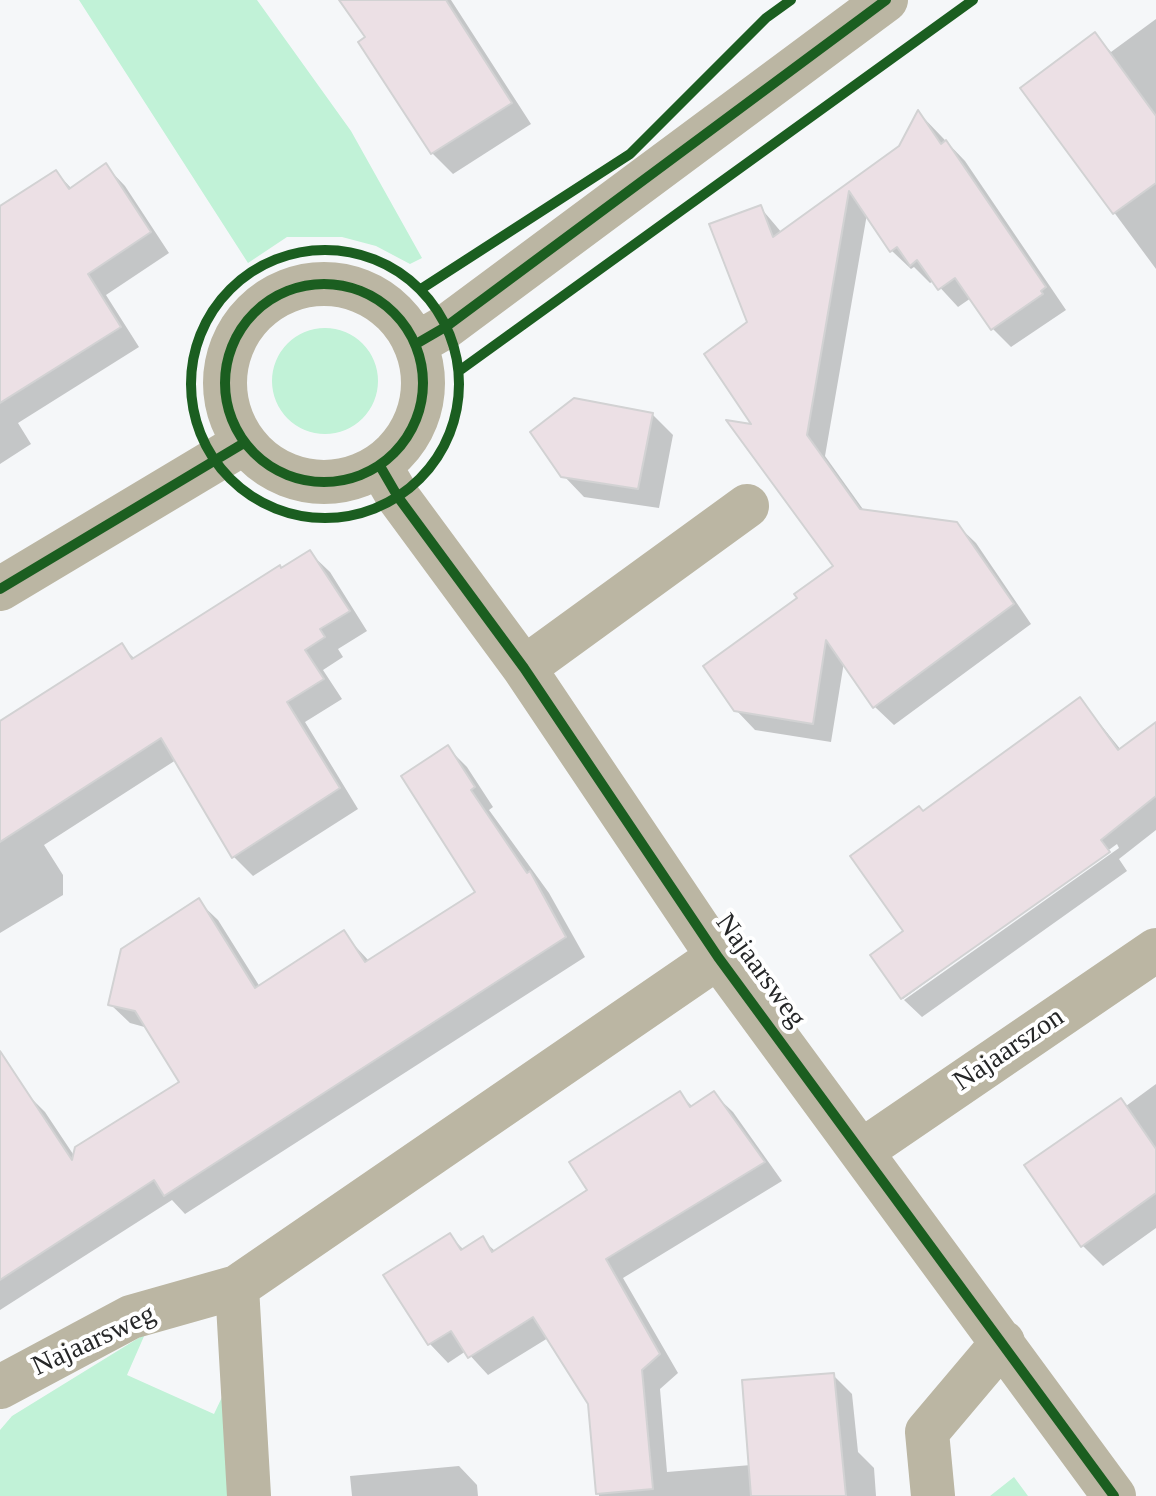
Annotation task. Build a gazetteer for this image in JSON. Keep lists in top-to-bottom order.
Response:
{
  "streets": {
    "street": ["Najaarsweg", "Najaarszon"]
  },
  "crossings": [
    ["Najaarsweg", "Najaarszon"]
  ]
}
